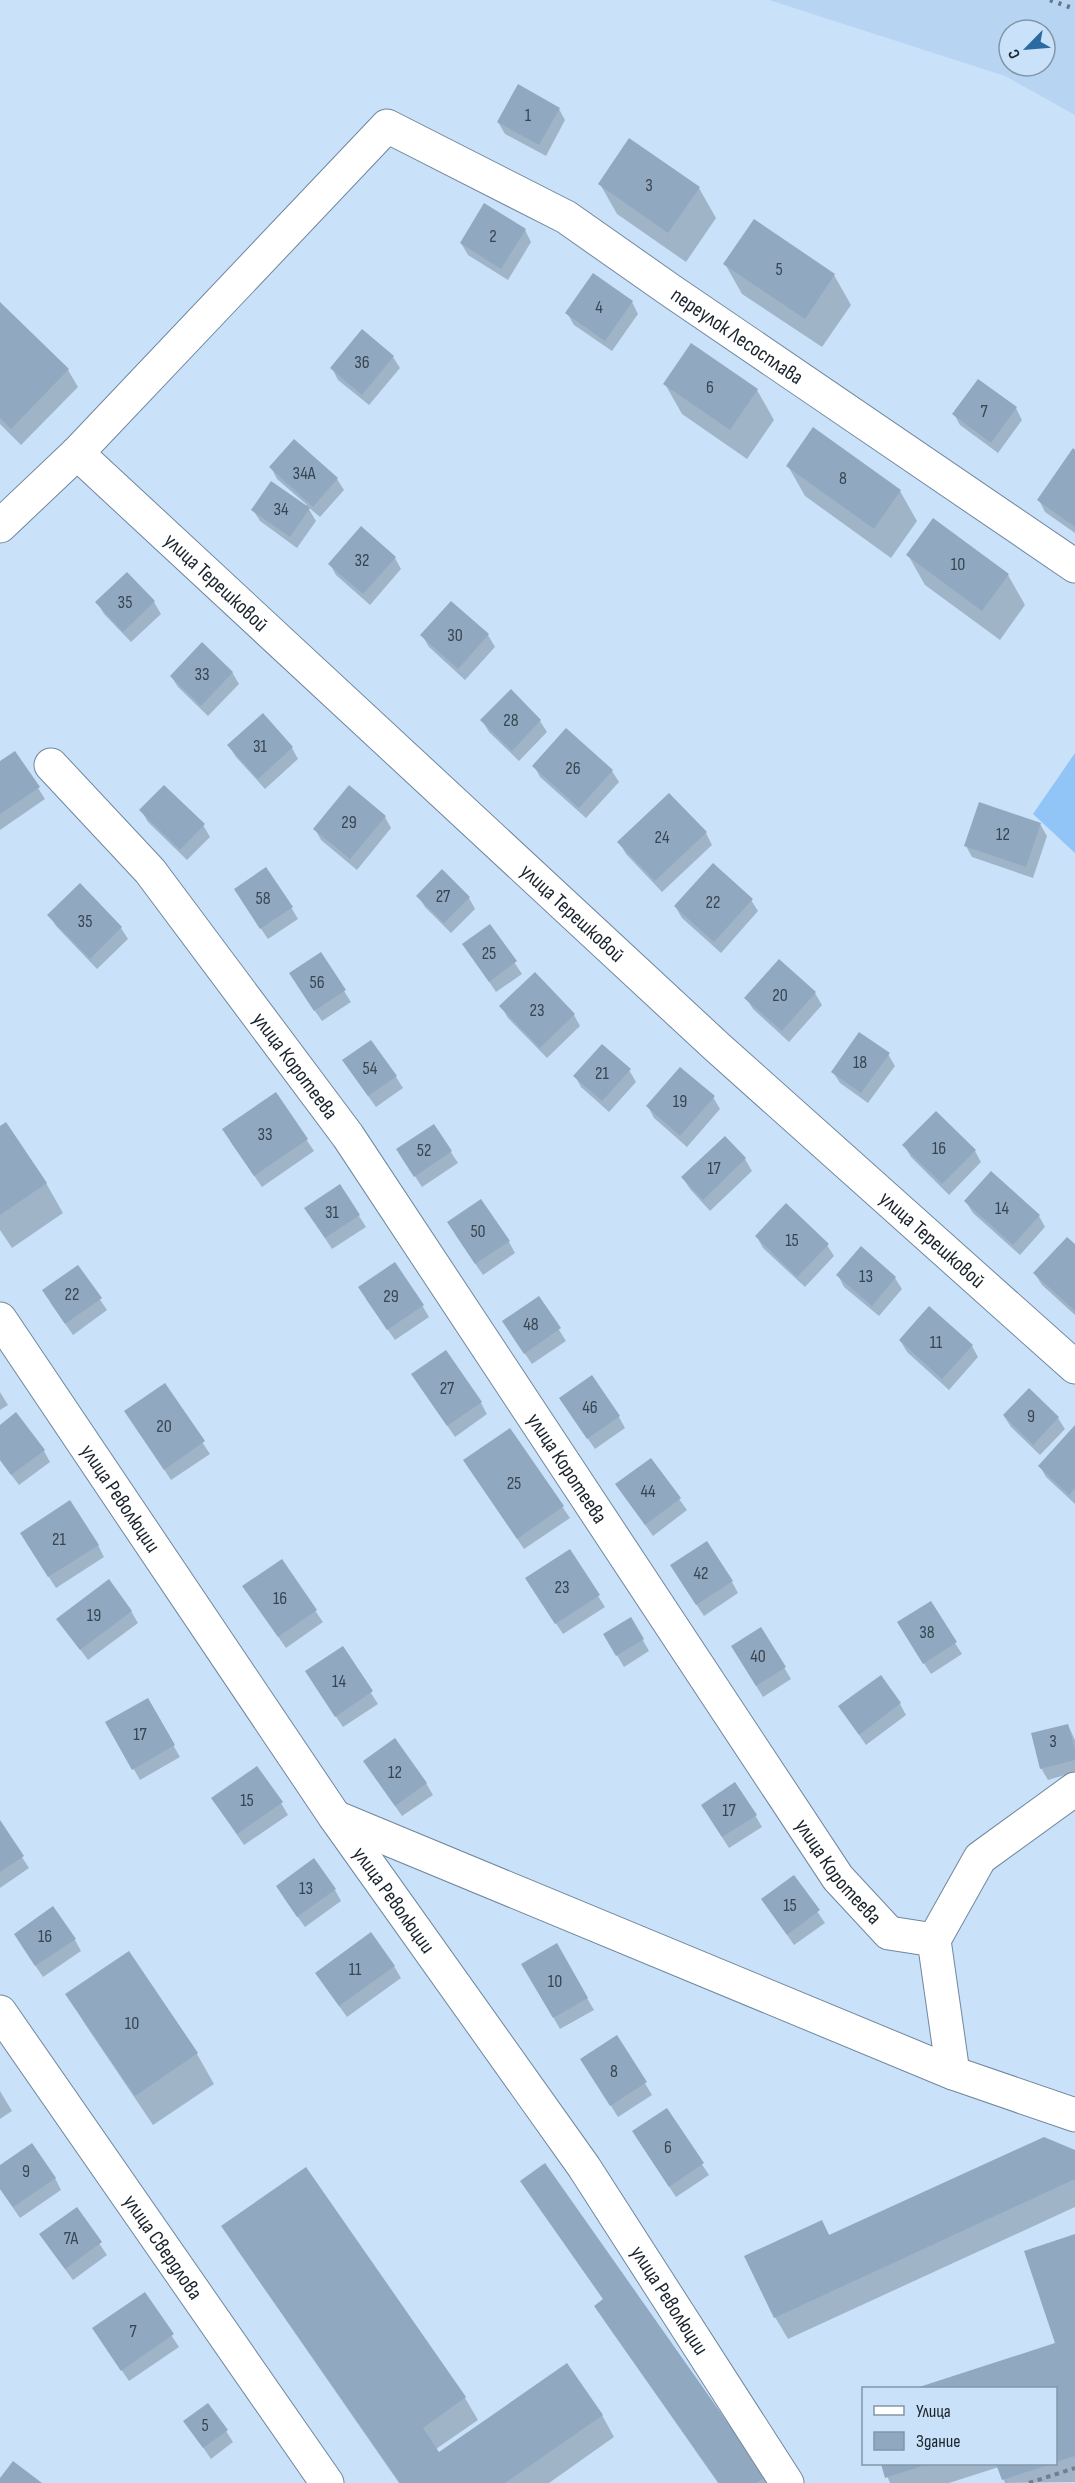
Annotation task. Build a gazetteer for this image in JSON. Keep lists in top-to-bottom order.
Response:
{
  "streets": {
    "street": [
      "переулок Лесосплава",
      "улица Терешковой",
      "улица Коротеева",
      "улица Революции",
      "улица Свердлова"
    ]
  },
  "crossings": [
    ["переулок Лесосплава", "улица Терешковой"]
  ],
  "house_numbers": [
    "1",
    "3",
    "2",
    "5",
    "4",
    "36",
    "6",
    "7",
    "34А",
    "8",
    "34",
    "32",
    "10",
    "35",
    "30",
    "33",
    "28",
    "31",
    "26",
    "29",
    "12",
    "24",
    "27",
    "58",
    "22",
    "35",
    "25",
    "56",
    "20",
    "23",
    "18",
    "54",
    "21",
    "19",
    "33",
    "16",
    "52",
    "17",
    "14",
    "31",
    "50",
    "15",
    "13",
    "22",
    "29",
    "48",
    "11",
    "27",
    "46",
    "9",
    "20",
    "25",
    "44",
    "21",
    "42",
    "23",
    "16",
    "19",
    "38",
    "40",
    "14",
    "17",
    "3",
    "12",
    "15",
    "17",
    "13",
    "15",
    "16",
    "11",
    "10",
    "10",
    "8",
    "6",
    "9",
    "7А",
    "7",
    "5"
  ],
  "legend": ["Улица", "Здание"],
  "north": "bottom left"
}
